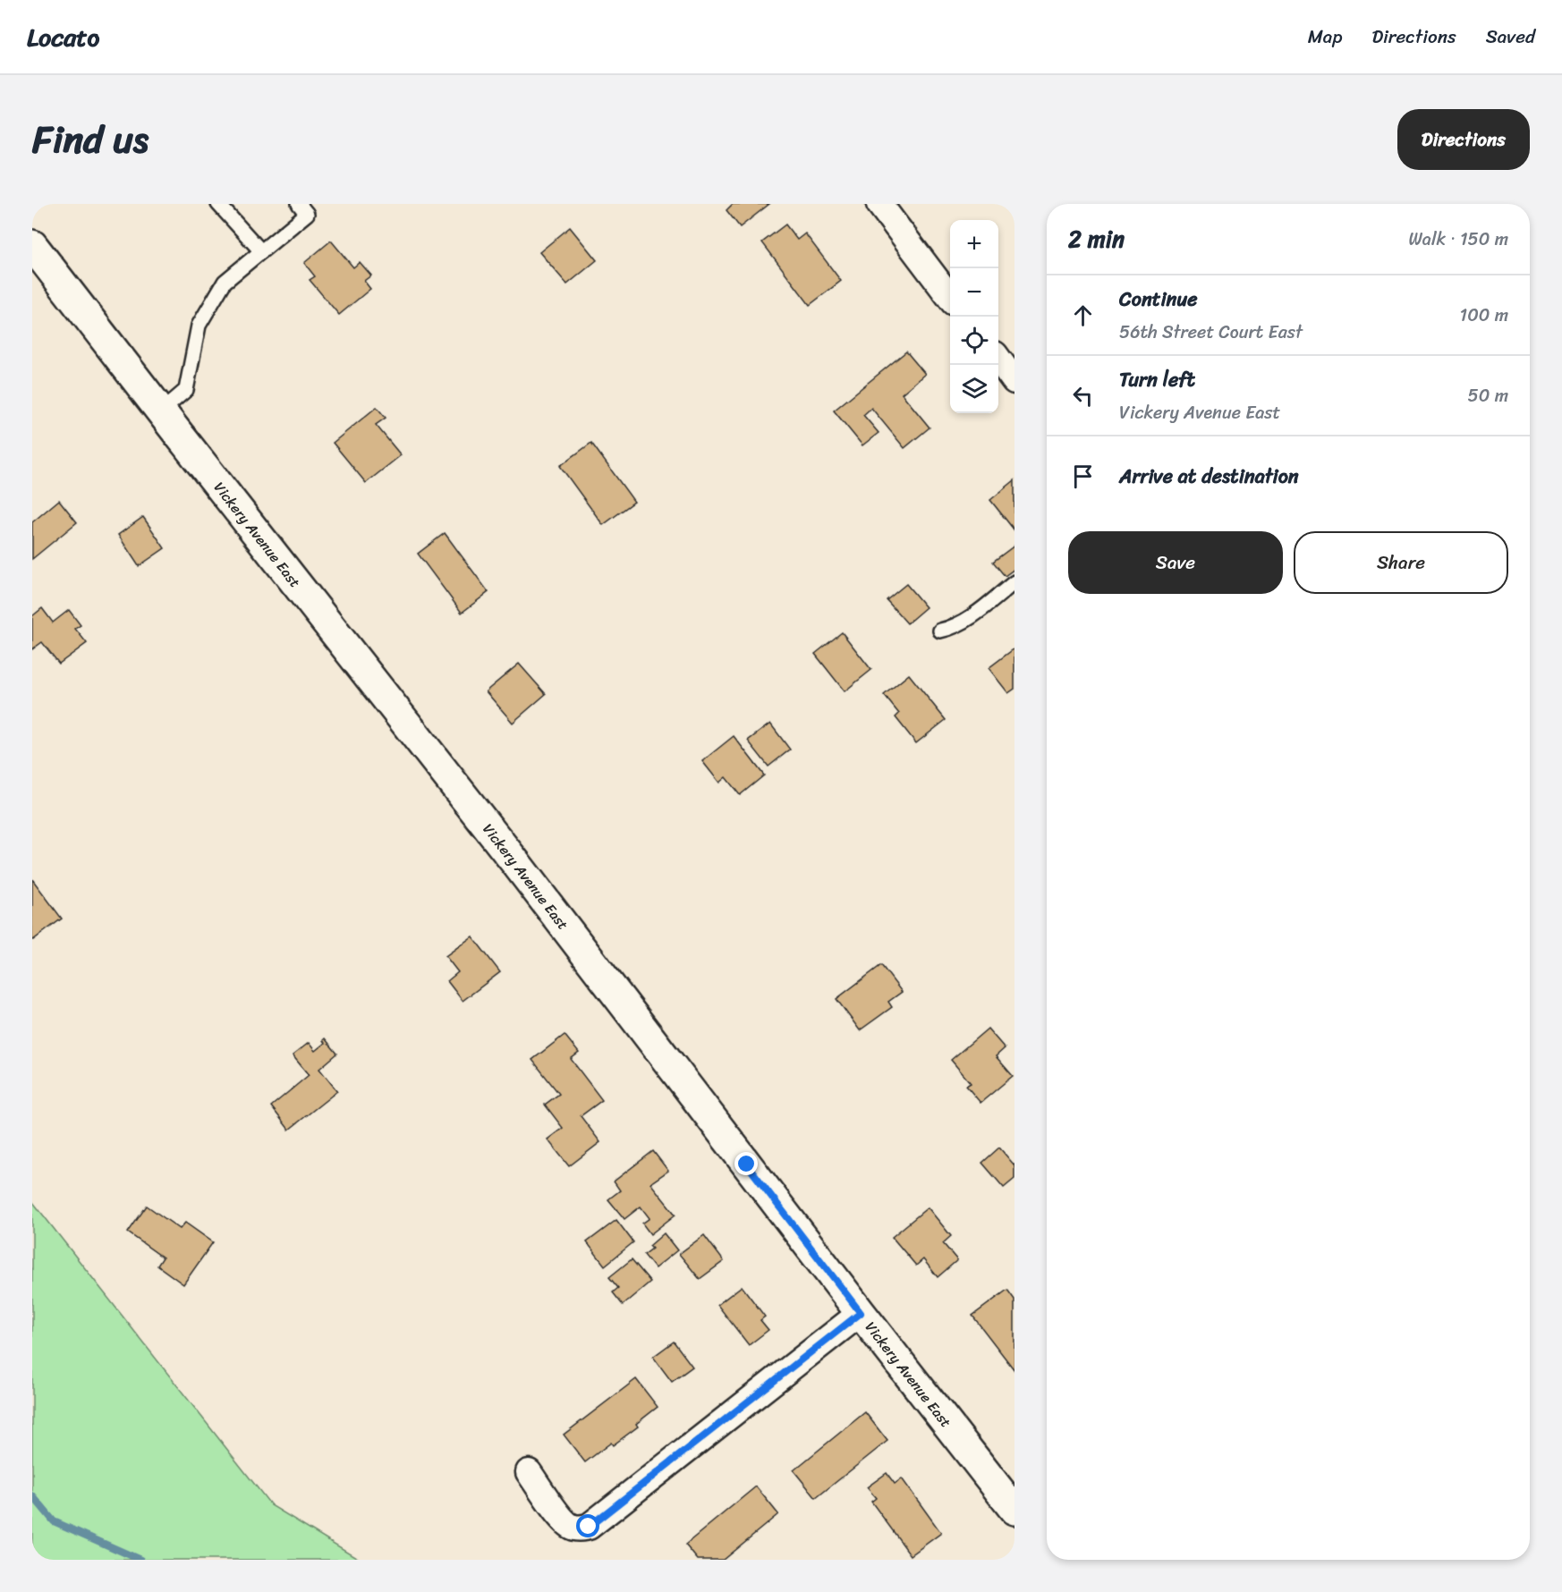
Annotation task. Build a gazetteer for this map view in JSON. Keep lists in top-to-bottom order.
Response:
{
  "streets": {
    "street": ["Vickery Avenue East"]
  },
  "page": {
    "header": "Locato",
    "nav": ["Map", "Directions", "Saved"],
    "title": "Find us",
    "buttons": [
      "Directions",
      ["Save", "Share"]
    ],
    "heading": ["2 min", "Walk · 150 m"],
    "map_buttons": ["+", "−"],
    "list": [
      ["Continue", "56th Street Court East", "100 m"],
      ["Turn left", "Vickery Avenue East", "50 m"],
      "Arrive at destination"
    ]
  }
}
